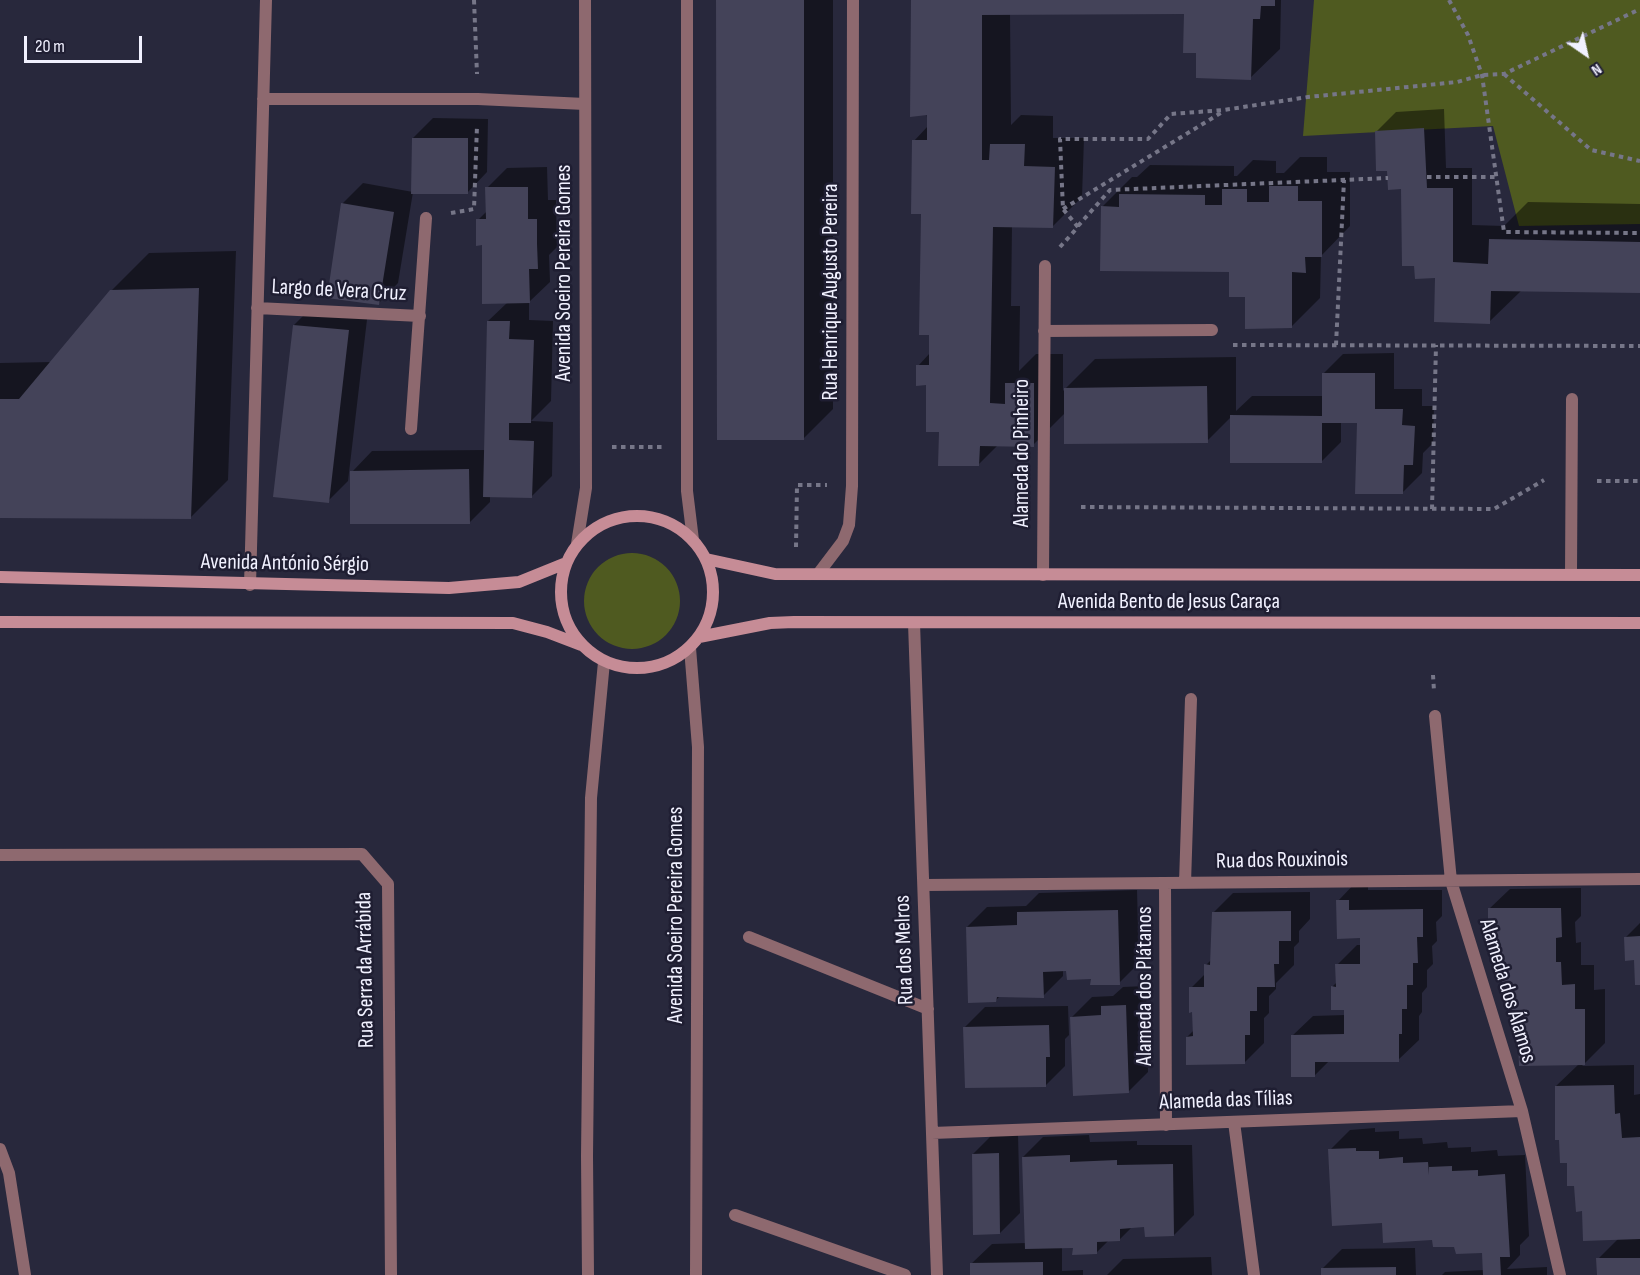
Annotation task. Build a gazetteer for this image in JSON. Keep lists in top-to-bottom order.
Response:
{
  "streets": {
    "main road": ["Avenida Soeiro Pereira Gomes", "Avenida António Sérgio", "Avenida Bento de Jesus Caraça"],
    "street": [
      "Largo de Vera Cruz",
      "Rua Henrique Augusto Pereira",
      "Alameda do Pinheiro",
      "Rua dos Rouxinois",
      "Rua dos Melros",
      "Rua Serra da Arrábida",
      "Alameda dos Plátanos",
      "Alameda dos Álamos",
      "Alameda das Tílias"
    ]
  },
  "crossings": [
    ["Avenida Soeiro Pereira Gomes", "Avenida António Sérgio"],
    ["Avenida Soeiro Pereira Gomes", "Avenida Bento de Jesus Caraça"],
    ["Rua Henrique Augusto Pereira", "Avenida Bento de Jesus Caraça"],
    ["Alameda do Pinheiro", "Avenida Bento de Jesus Caraça"],
    ["Avenida António Sérgio", "Avenida Bento de Jesus Caraça"],
    ["Avenida Bento de Jesus Caraça", "Rua dos Melros"],
    ["Rua dos Rouxinois", "Rua dos Melros"],
    ["Rua dos Rouxinois", "Alameda dos Plátanos"],
    ["Rua dos Rouxinois", "Alameda dos Álamos"],
    ["Rua dos Melros", "Alameda das Tílias"],
    ["Alameda dos Plátanos", "Alameda das Tílias"],
    ["Alameda dos Álamos", "Alameda das Tílias"]
  ],
  "scale_bar": "20 m",
  "north": "bottom right"
}
